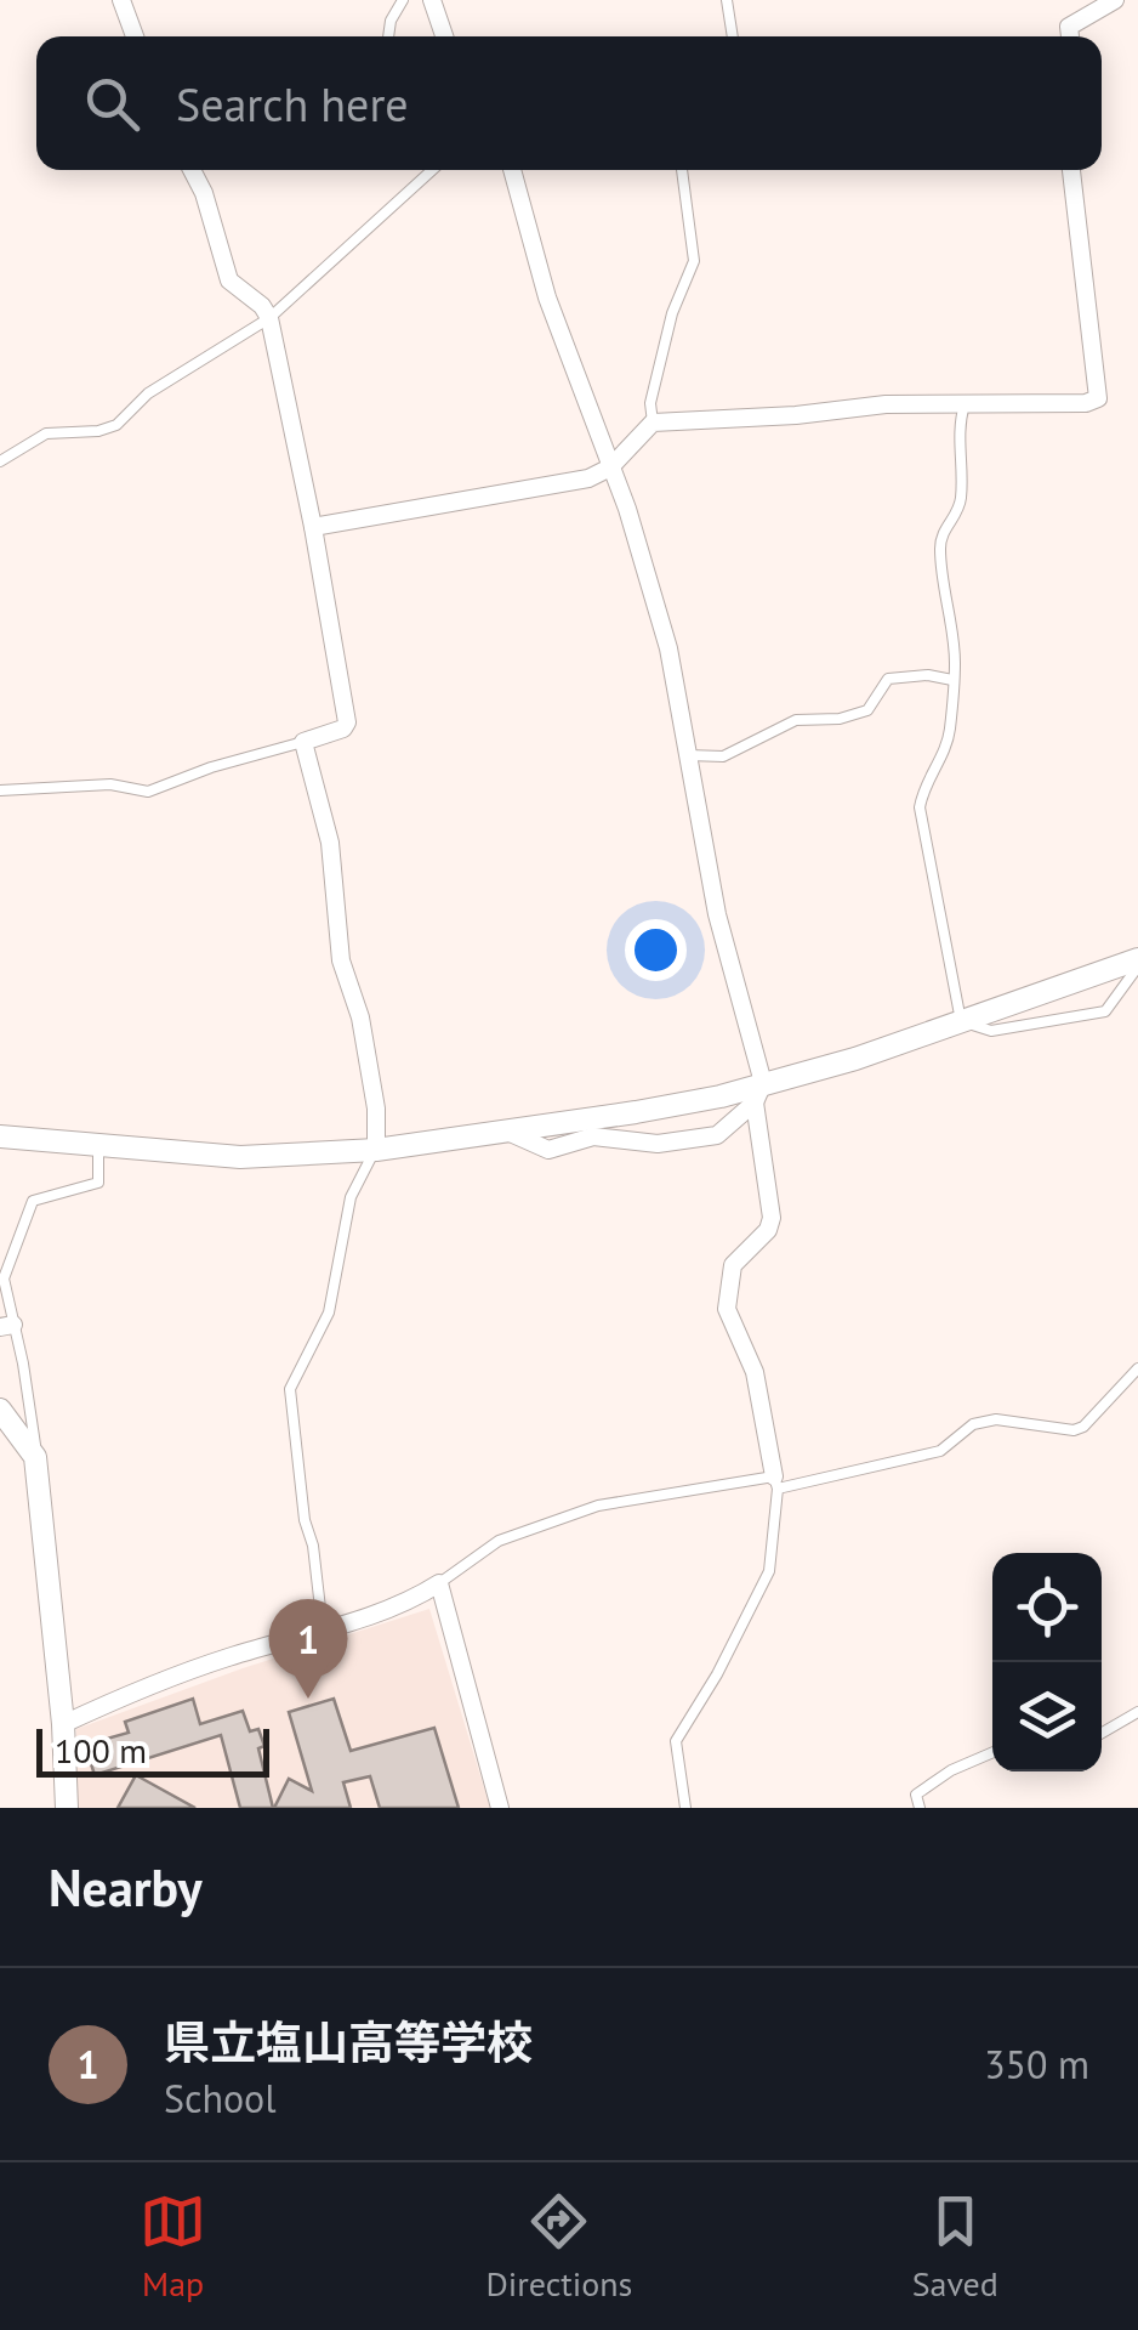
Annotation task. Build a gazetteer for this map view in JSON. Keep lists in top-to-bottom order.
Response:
{
  "scale_bar": "100 m",
  "page": {
    "search": "Search here",
    "pins": "1",
    "scale": "100 m",
    "heading": "Nearby",
    "list": [
      {
        "mark": "1",
        "name": "県立塩山高等学校",
        "note": "School",
        "value": "350 m"
      }
    ],
    "nav": ["Map", "Directions", "Saved"]
  }
}
